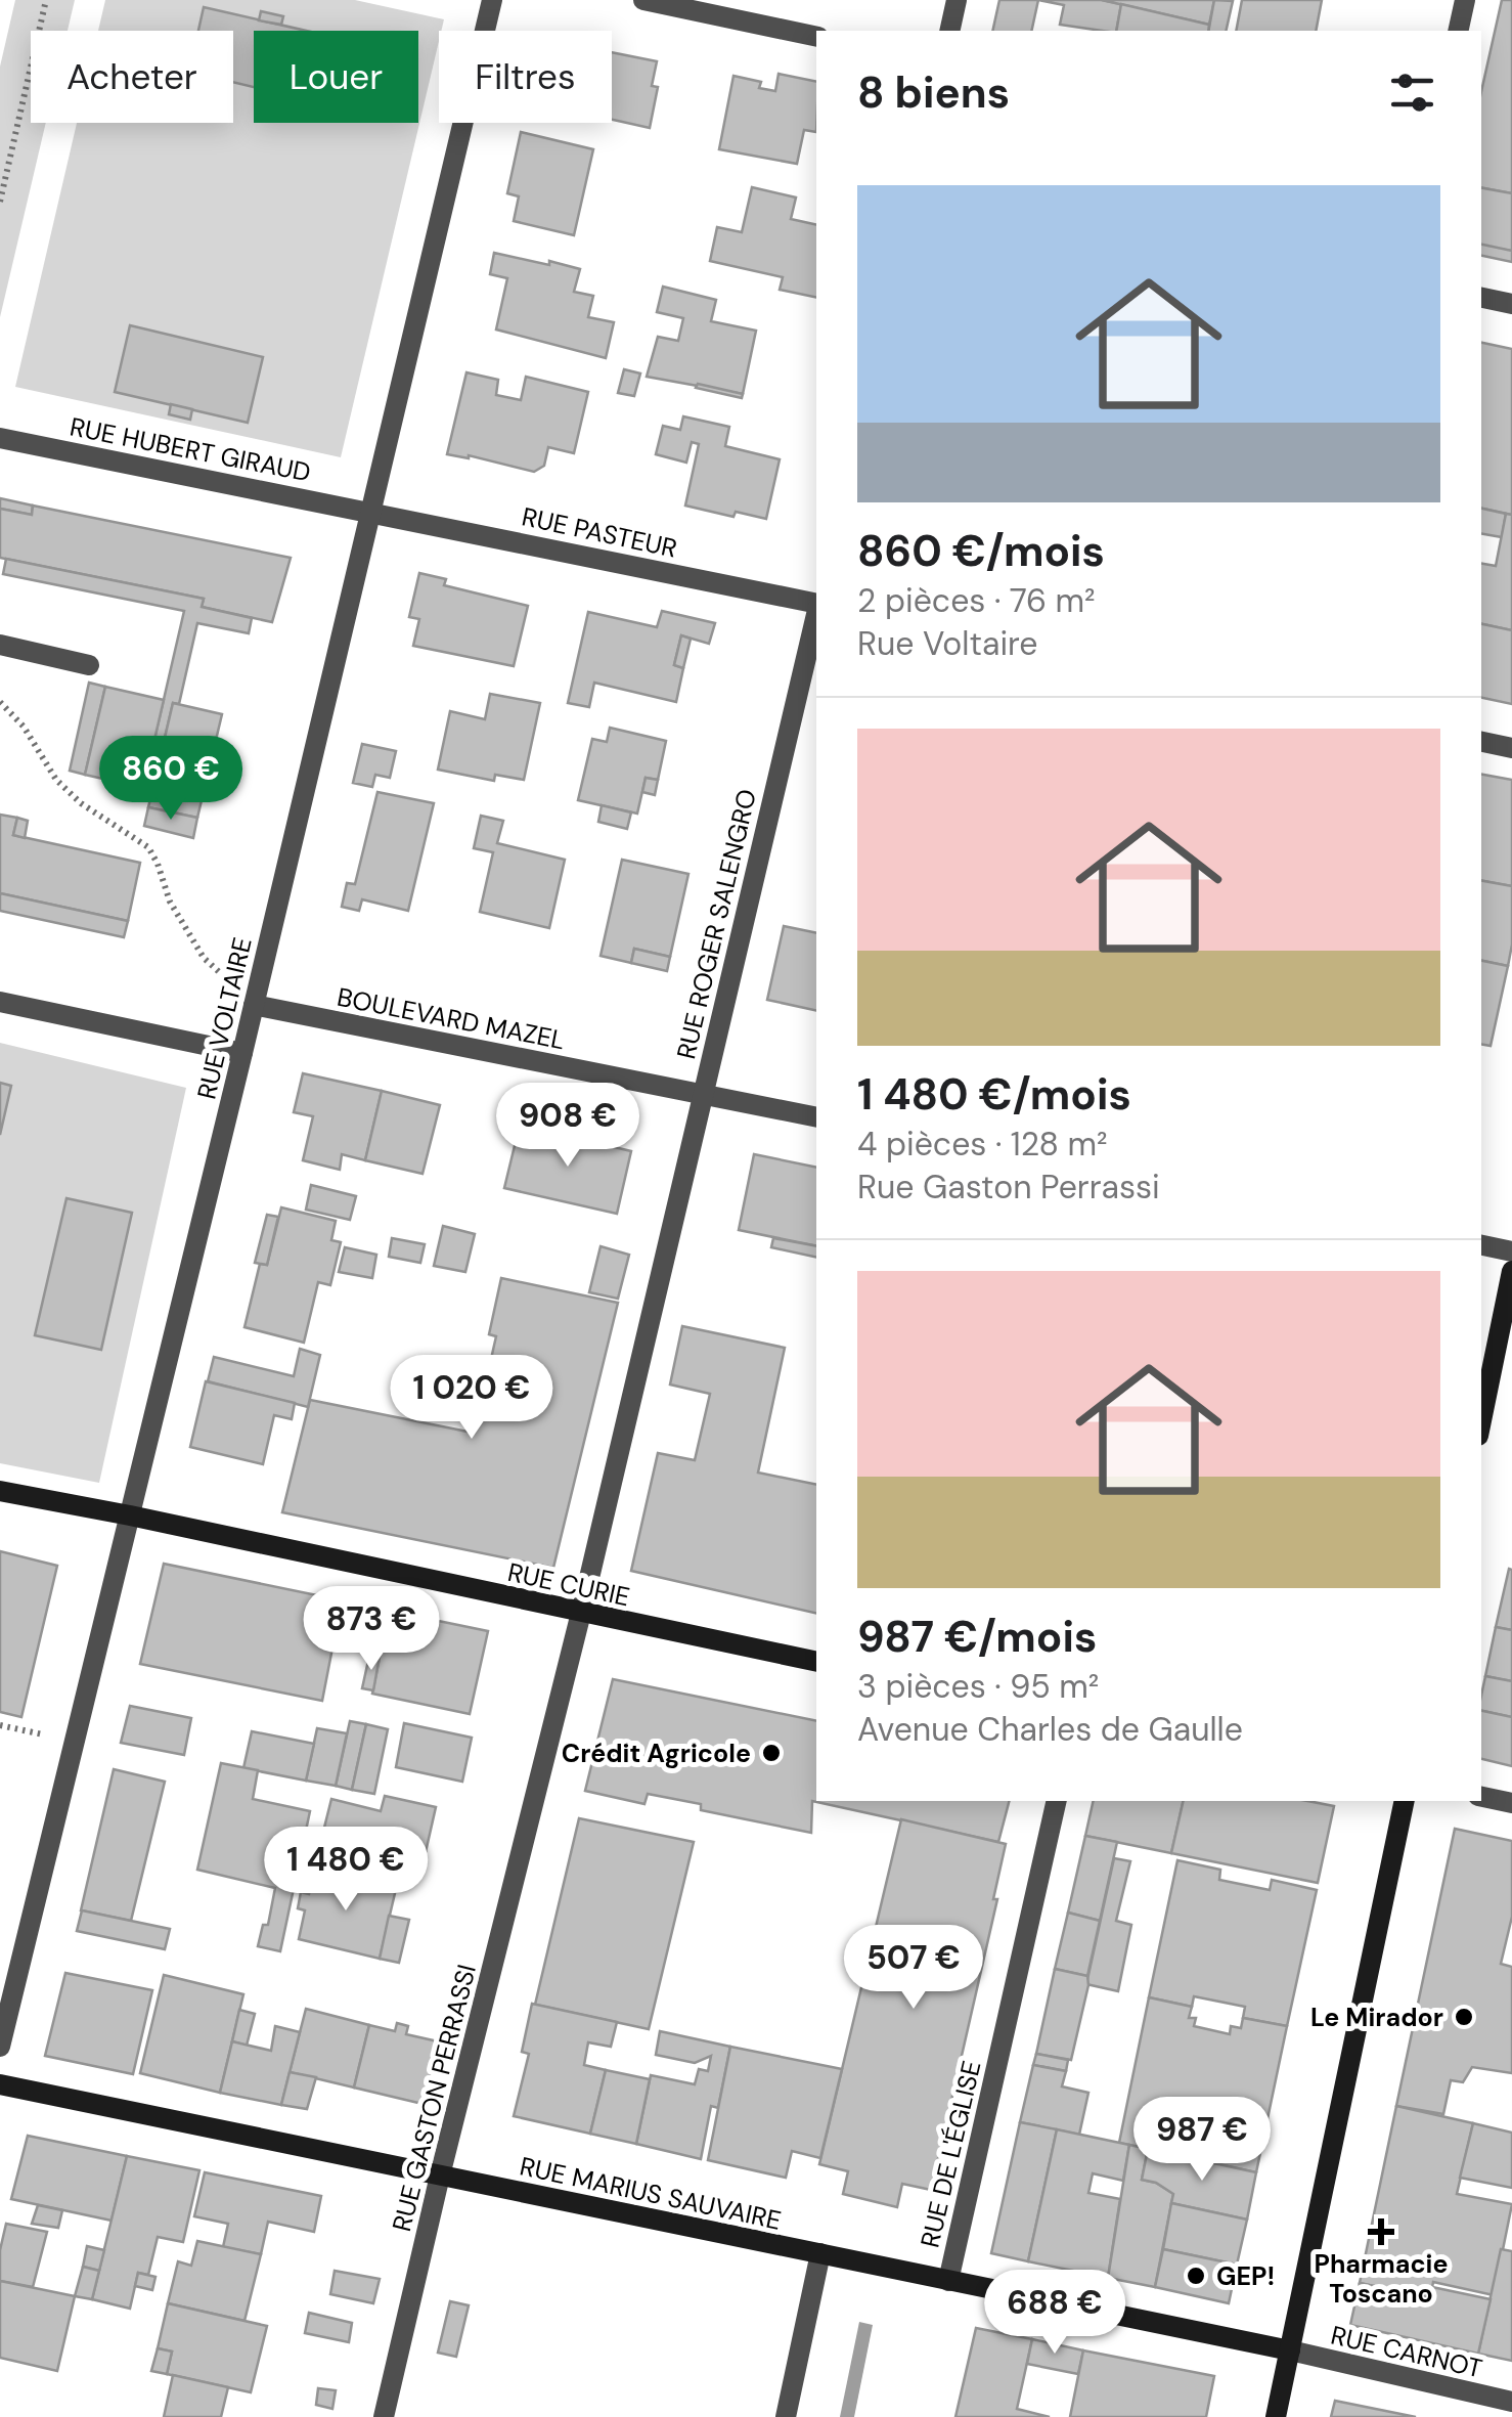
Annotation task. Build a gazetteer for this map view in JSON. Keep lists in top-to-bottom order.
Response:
{
  "streets": {
    "main road": ["RUE CURIE", "RUE MARIUS SAUVAIRE"],
    "street": [
      "RUE HUBERT GIRAUD",
      "RUE PASTEUR",
      "RUE ROGER SALENGRO",
      "RUE VOLTAIRE",
      "BOULEVARD MAZEL",
      "RUE GASTON PERRASSI",
      "RUE DE L'ÉGLISE",
      "RUE CARNOT"
    ]
  },
  "crossings": [
    ["RUE HUBERT GIRAUD", "RUE PASTEUR"],
    ["RUE HUBERT GIRAUD", "RUE VOLTAIRE"],
    ["RUE PASTEUR", "RUE VOLTAIRE"],
    ["RUE ROGER SALENGRO", "BOULEVARD MAZEL"],
    ["RUE ROGER SALENGRO", "RUE CURIE"],
    ["RUE ROGER SALENGRO", "RUE GASTON PERRASSI"],
    ["RUE VOLTAIRE", "BOULEVARD MAZEL"],
    ["RUE VOLTAIRE", "RUE CURIE"],
    ["RUE CURIE", "RUE GASTON PERRASSI"],
    ["RUE GASTON PERRASSI", "RUE MARIUS SAUVAIRE"],
    ["RUE DE L'ÉGLISE", "RUE MARIUS SAUVAIRE"],
    ["RUE MARIUS SAUVAIRE", "RUE CARNOT"]
  ],
  "places": {
    "other": ["Crédit Agricole", "Le Mirador", "GEP!"],
    "health": ["Pharmacie Toscano"]
  },
  "page": {
    "chip": ["Acheter", "Louer", "Filtres"],
    "heading": "8 biens",
    "list": [
      {
        "name": "860 €/mois",
        "note": "2 pièces · 76 m² · Rue Voltaire"
      },
      {
        "name": "1 480 €/mois",
        "note": "4 pièces · 128 m² · Rue Gaston Perrassi"
      },
      {
        "name": "987 €/mois",
        "note": "3 pièces · 95 m² · Avenue Charles de Gaulle"
      }
    ],
    "price": [
      "860 €",
      "908 €",
      "1 020 €",
      "873 €",
      "1 480 €",
      "507 €",
      "987 €",
      "688 €"
    ]
  }
}
